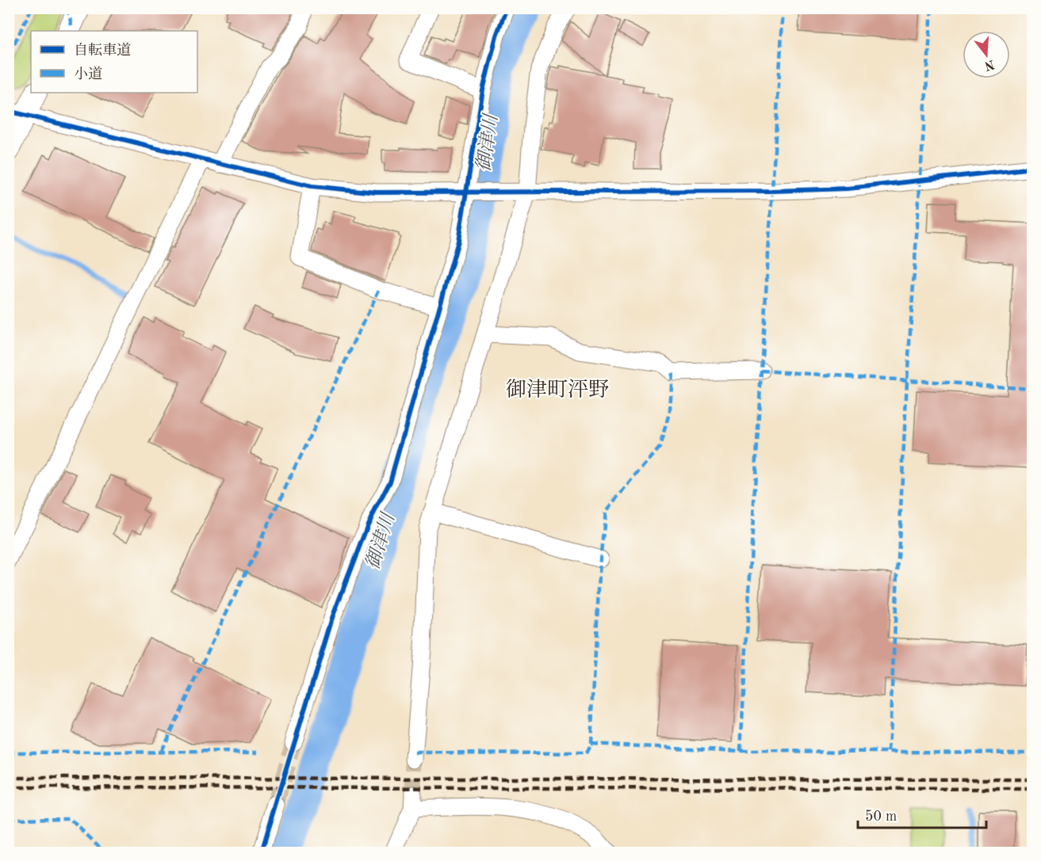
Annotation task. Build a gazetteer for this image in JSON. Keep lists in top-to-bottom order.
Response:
{
  "districts": ["御津町泙野"],
  "water": ["御津川"],
  "legend": ["自転車道", "小道"],
  "scale_bar": "50 m",
  "north": "bottom"
}
